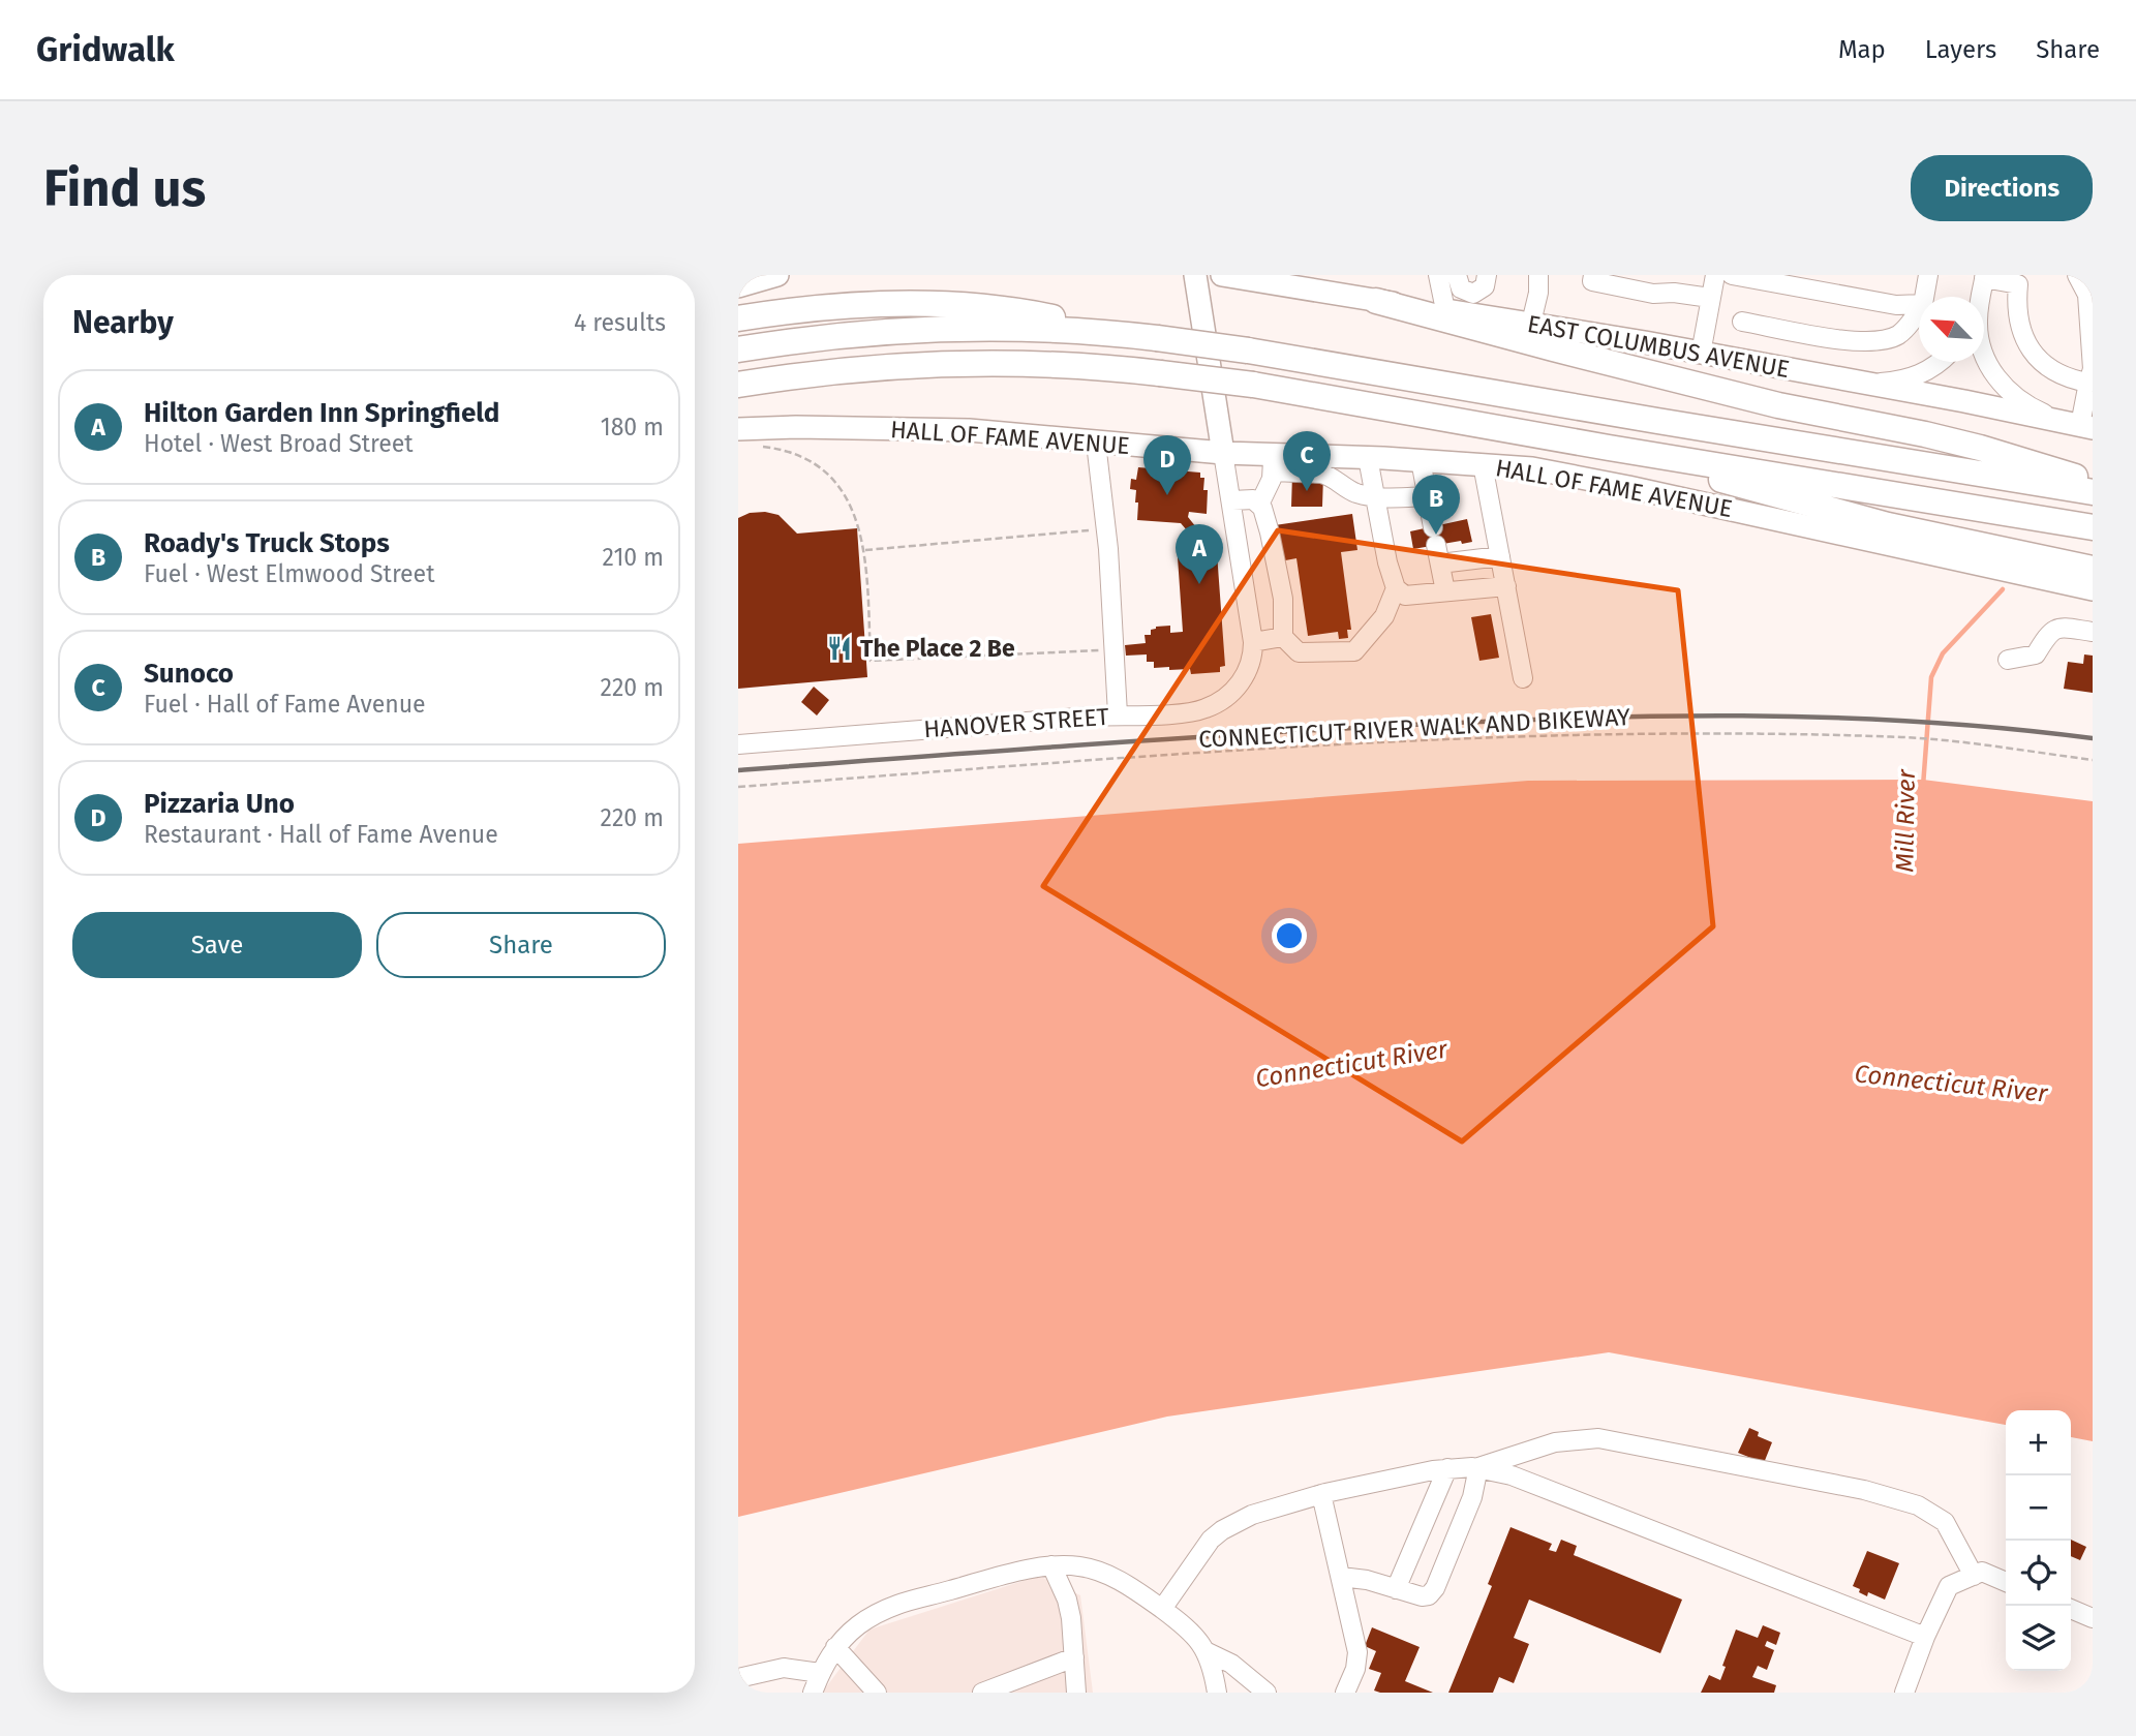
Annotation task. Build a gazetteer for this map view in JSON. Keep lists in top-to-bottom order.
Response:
{
  "streets": {
    "main road": ["EAST COLUMBUS AVENUE", "HALL OF FAME AVENUE"],
    "street": ["HANOVER STREET"],
    "path": ["CONNECTICUT RIVER WALK AND BIKEWAY"]
  },
  "water": ["Mill River", "Connecticut River"],
  "places": {
    "restaurant": ["The Place 2 Be"]
  },
  "north": "top left",
  "page": {
    "header": "Gridwalk",
    "nav": ["Map", "Layers", "Share"],
    "buttons": [
      "Directions",
      ["Save", "Share"]
    ],
    "title": "Find us",
    "heading": ["Nearby", "4 results"],
    "list": [
      {
        "mark": "A",
        "name": "Hilton Garden Inn Springfield",
        "note": "Hotel · West Broad Street",
        "value": "180 m"
      },
      {
        "mark": "B",
        "name": "Roady's Truck Stops",
        "note": "Fuel · West Elmwood Street",
        "value": "210 m"
      },
      {
        "mark": "C",
        "name": "Sunoco",
        "note": "Fuel · Hall of Fame Avenue",
        "value": "220 m"
      },
      {
        "mark": "D",
        "name": "Pizzaria Uno",
        "note": "Restaurant · Hall of Fame Avenue",
        "value": "220 m"
      }
    ],
    "pins": [
      "C",
      "D",
      "B",
      "A"
    ],
    "map_buttons": ["+", "−"]
  }
}
